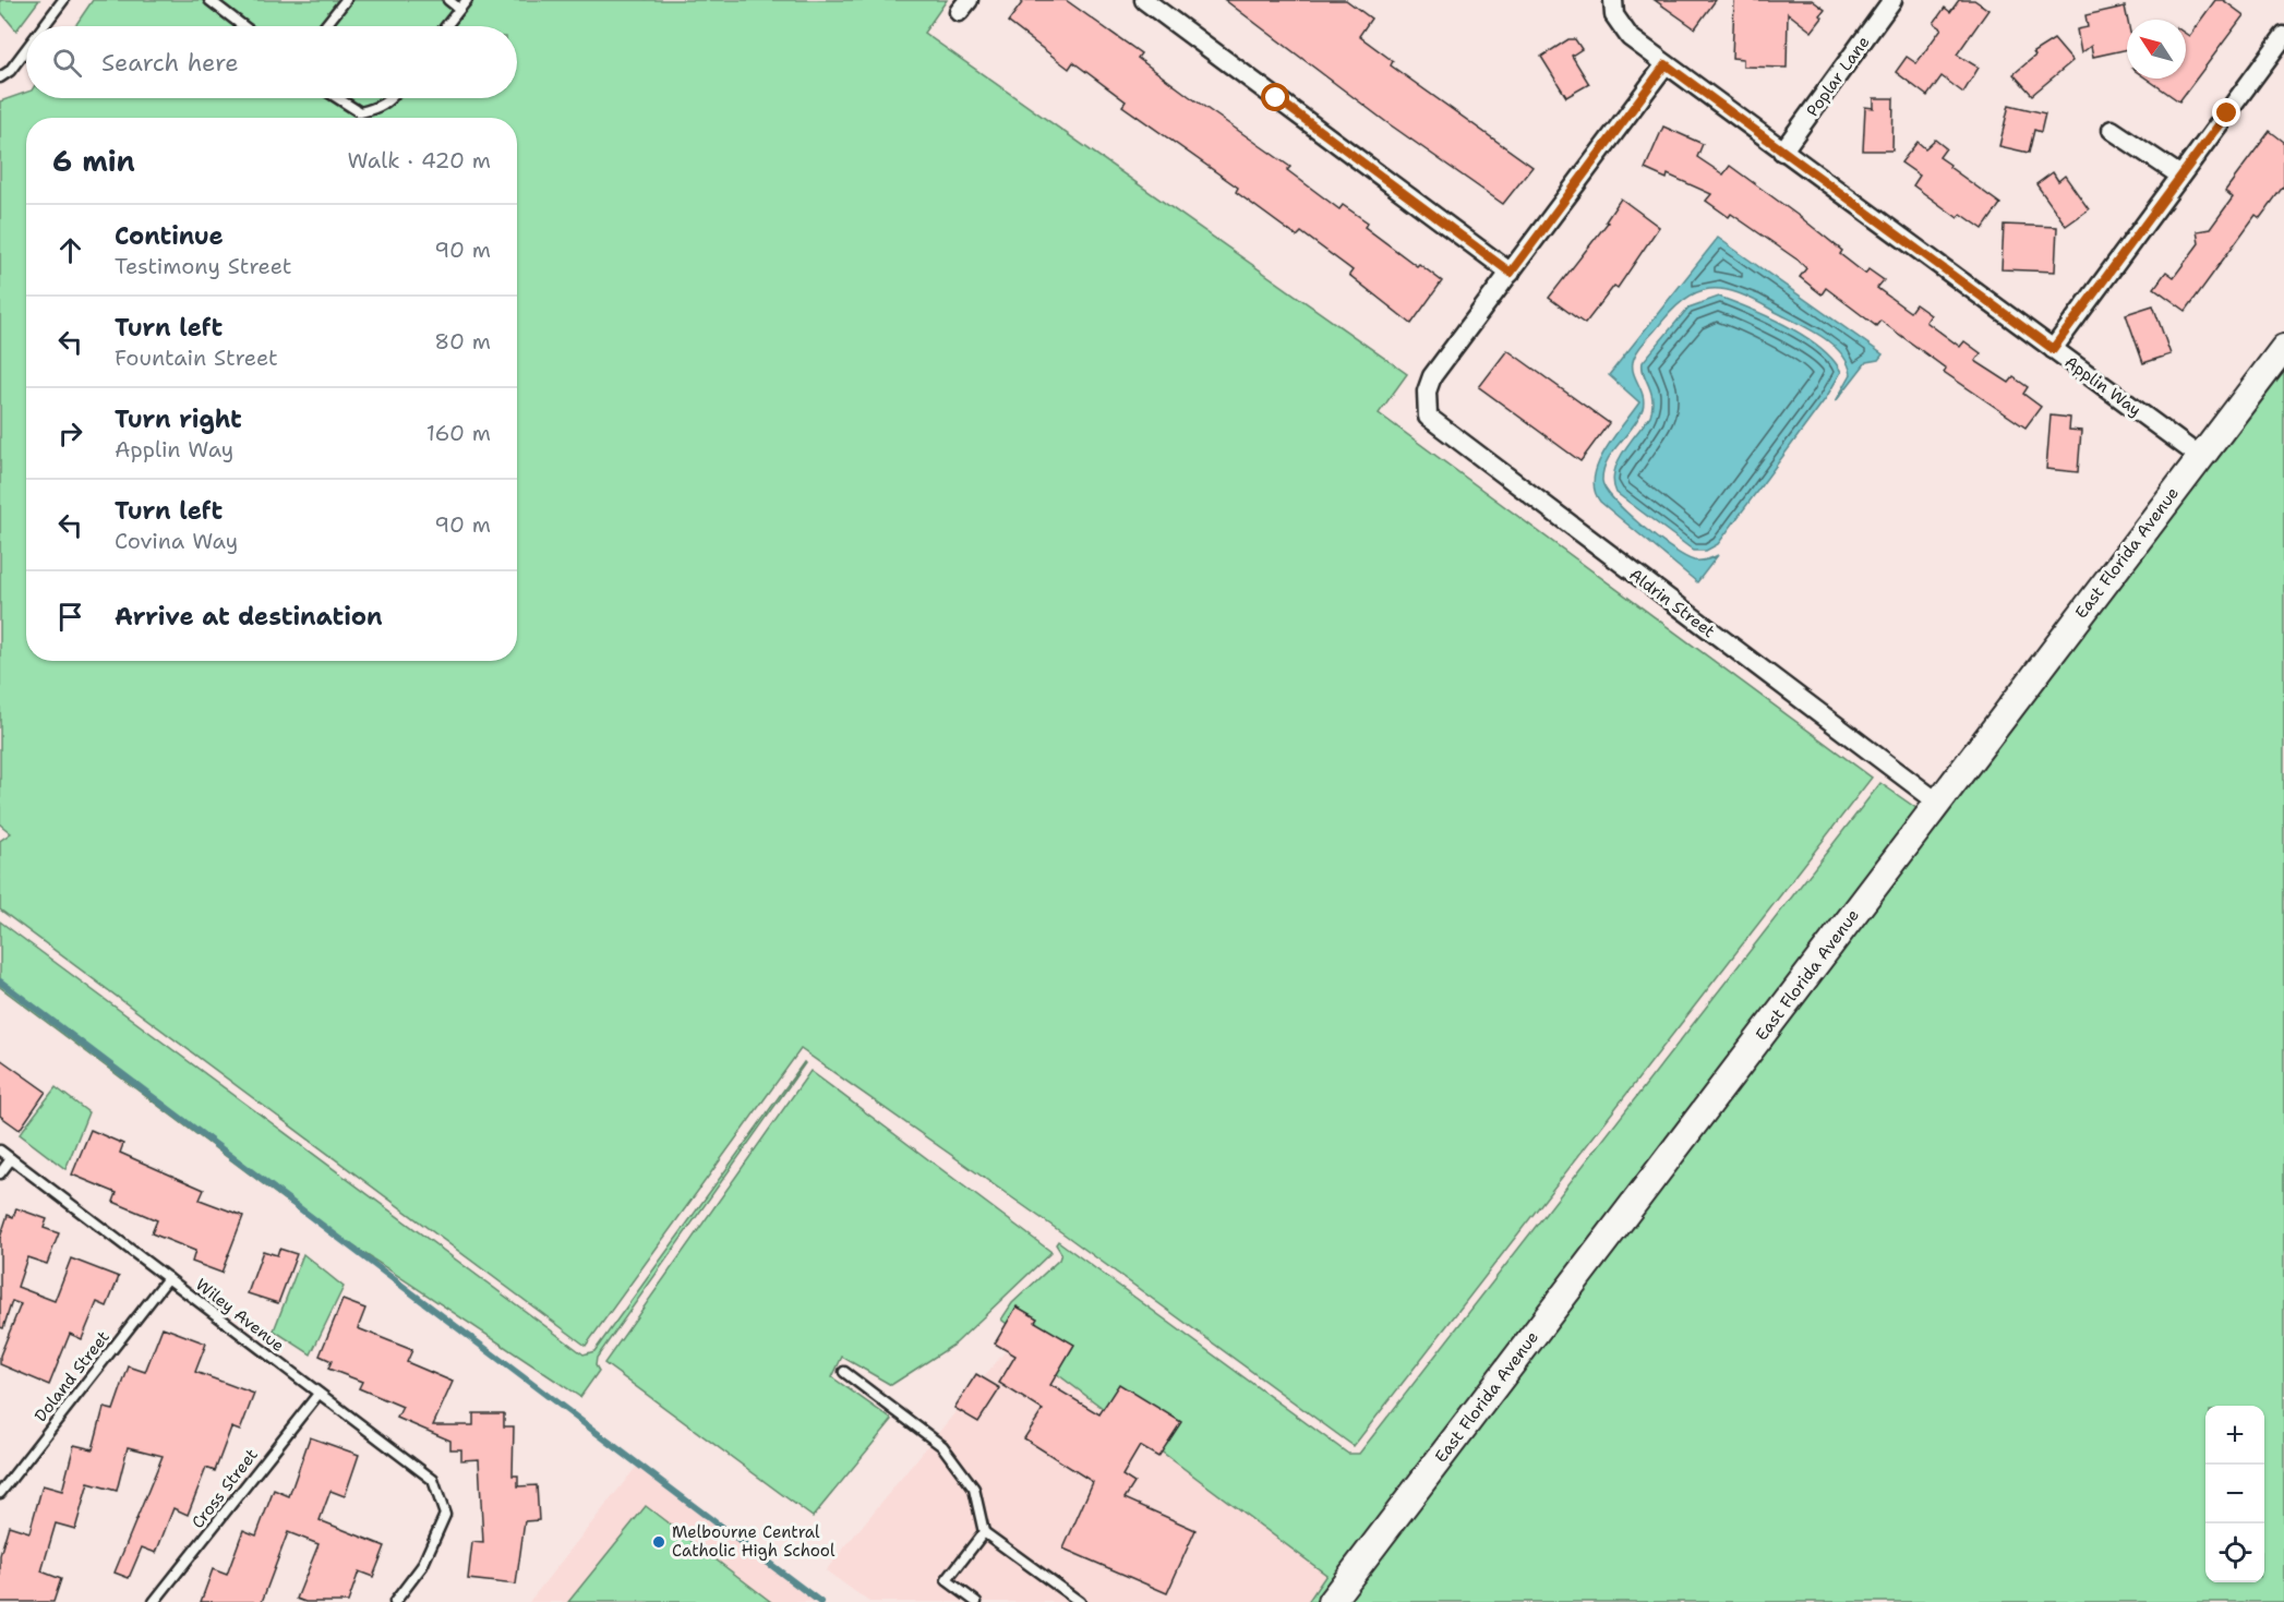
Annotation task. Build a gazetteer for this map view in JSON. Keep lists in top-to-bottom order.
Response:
{
  "streets": {
    "street": [
      "Poplar Lane",
      "Applin Way",
      "East Florida Avenue",
      "Aldrin Street"
    ],
    "lane": ["Wiley Avenue", "Doland Street", "Cross Street"]
  },
  "crossings": [
    ["Poplar Lane", "Applin Way"],
    ["Applin Way", "East Florida Avenue"],
    ["East Florida Avenue", "Aldrin Street"],
    ["Wiley Avenue", "Doland Street"],
    ["Wiley Avenue", "Cross Street"]
  ],
  "places": ["Melbourne Central Catholic High School"],
  "north": "top left",
  "page": {
    "search": "Search here",
    "heading": ["6 min", "Walk · 420 m"],
    "list": [
      ["Continue", "Testimony Street", "90 m"],
      ["Turn left", "Fountain Street", "80 m"],
      ["Turn right", "Applin Way", "160 m"],
      ["Turn left", "Covina Way", "90 m"],
      "Arrive at destination"
    ],
    "map_buttons": ["+", "−"]
  }
}
